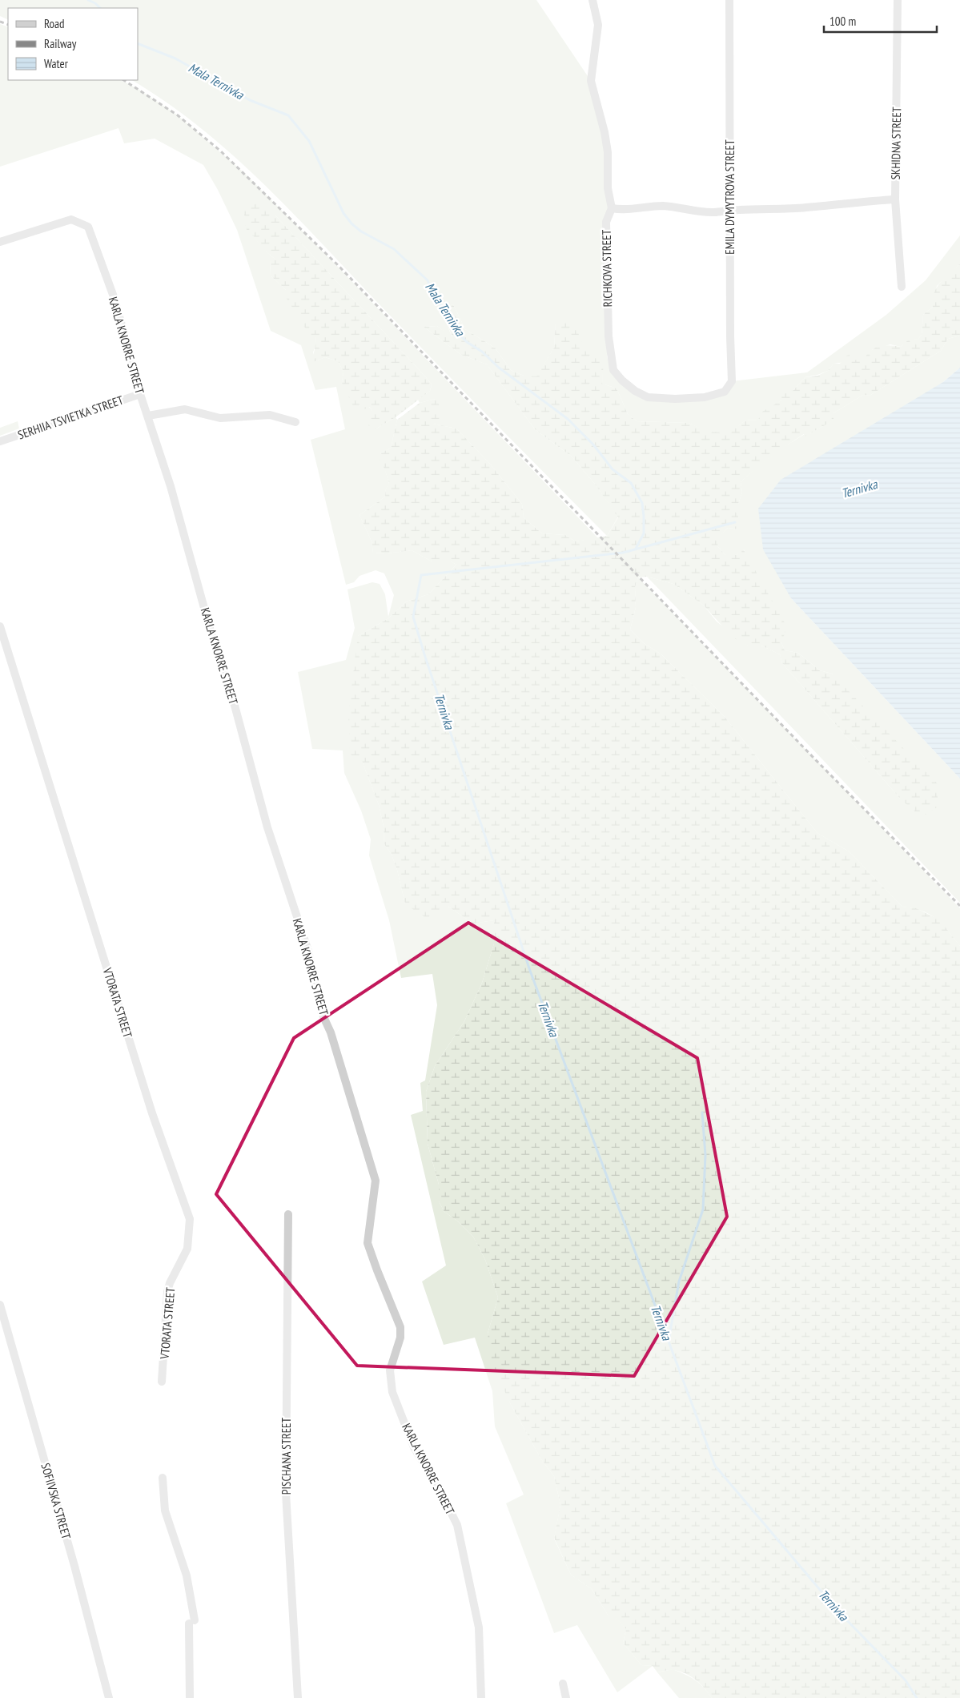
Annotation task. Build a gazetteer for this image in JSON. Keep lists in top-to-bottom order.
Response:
{
  "streets": {
    "street": [
      "SKHIDNA STREET",
      "EMILA DYMYTROVA STREET",
      "RICHKOVA STREET",
      "KARLA KNORRE STREET",
      "SERHIIA TSVIETKA STREET",
      "VTORATA STREET",
      "PISCHANA STREET",
      "SOFIIVSKA STREET"
    ]
  },
  "crossings": [
    ["EMILA DYMYTROVA STREET", "RICHKOVA STREET"],
    ["KARLA KNORRE STREET", "SERHIIA TSVIETKA STREET"]
  ],
  "water": ["Mala Ternivka", "Ternivka"],
  "legend": ["Road", "Railway", "Water"],
  "scale_bar": "100 m"
}
